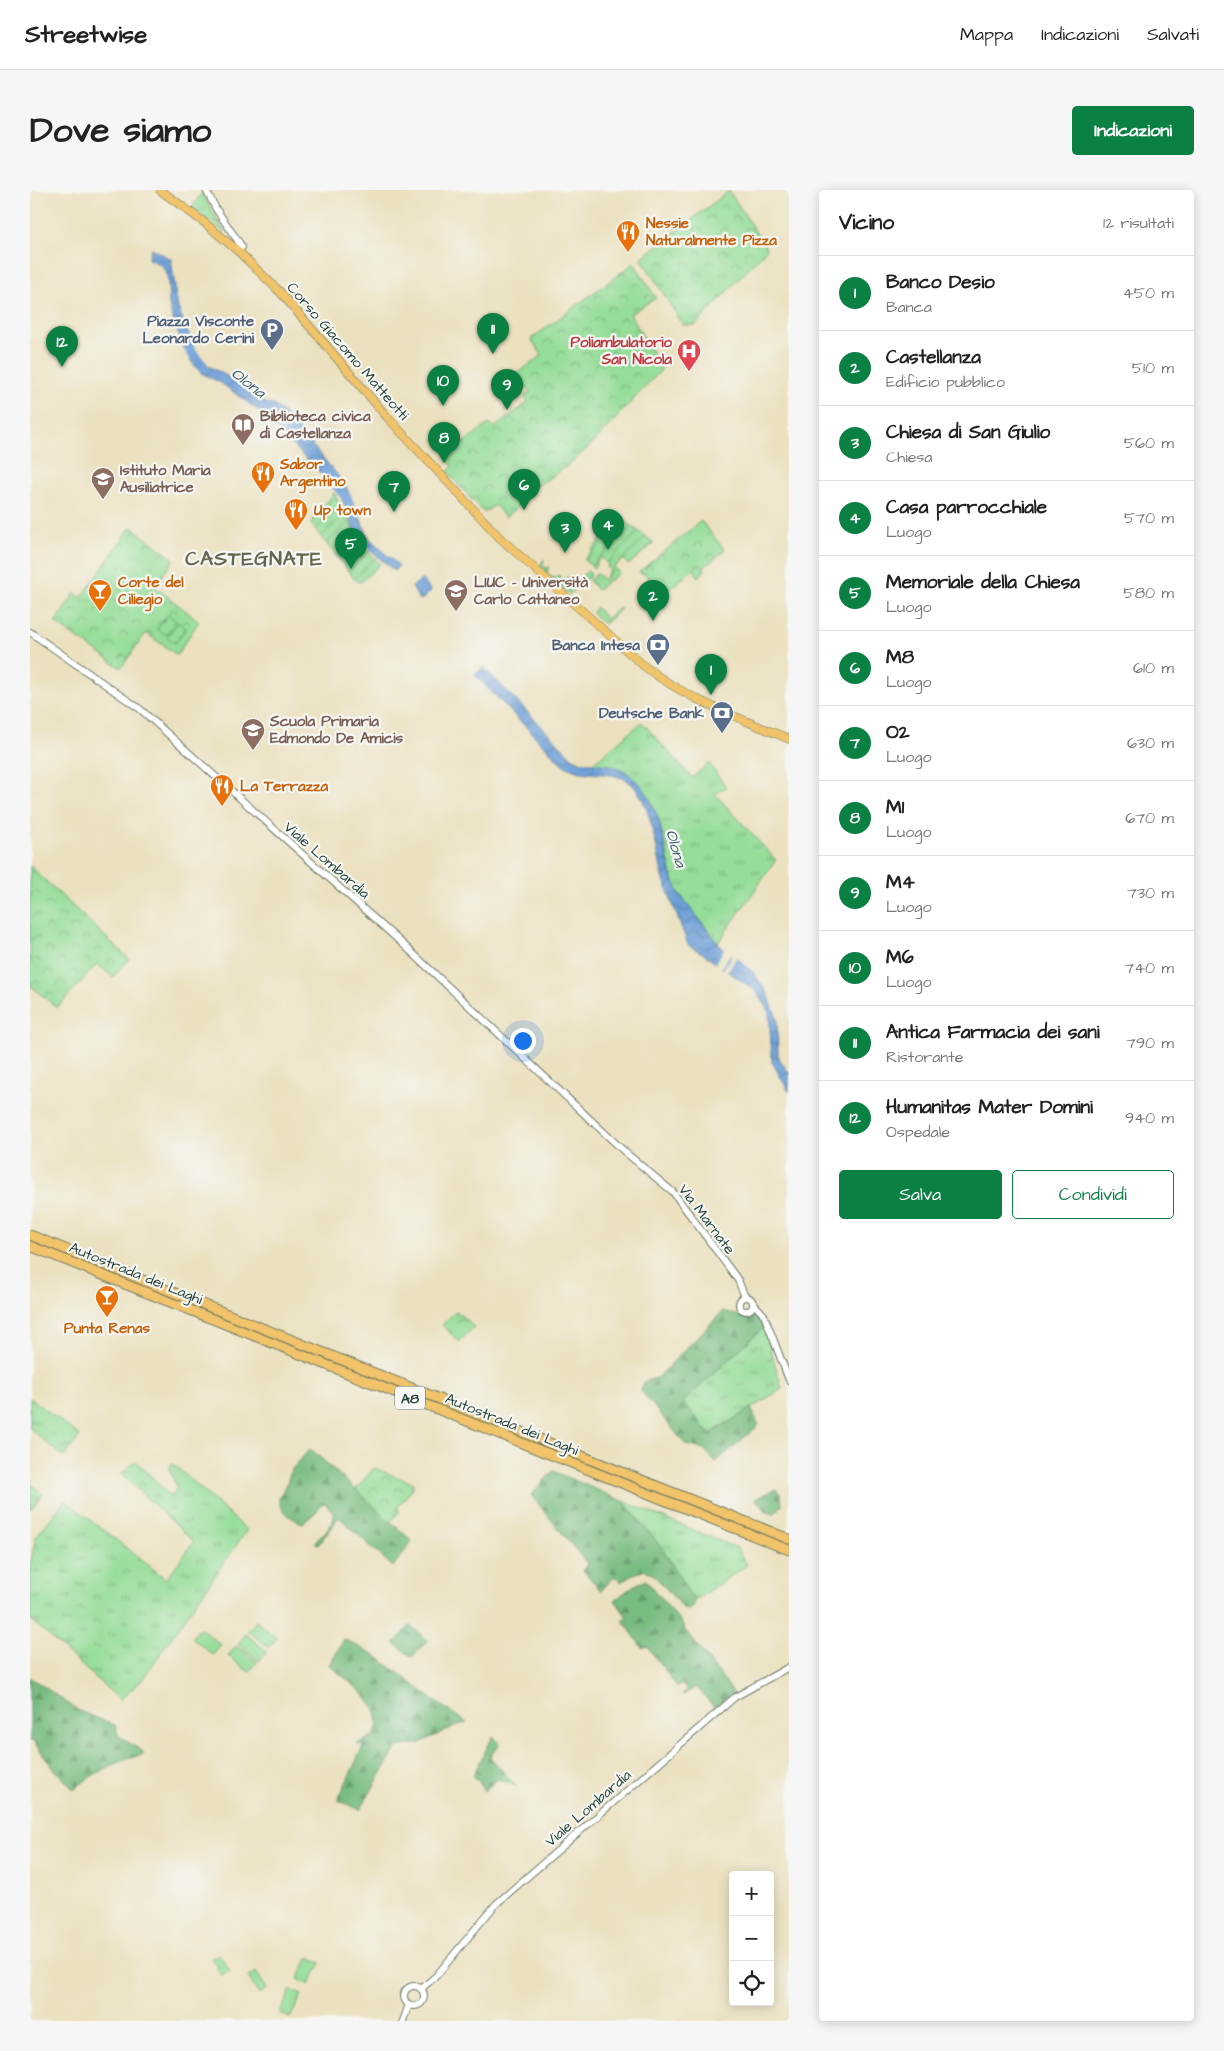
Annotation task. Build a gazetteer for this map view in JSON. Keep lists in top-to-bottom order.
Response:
{
  "streets": {
    "highway": ["Autostrada dei Laghi", "A8"],
    "main road": ["Corso Giacomo Matteotti"],
    "street": ["Viale Lombardia", "Via Marnate"]
  },
  "crossings": [
    ["Viale Lombardia", "Via Marnate"]
  ],
  "districts": ["CASTEGNATE"],
  "water": ["Olona"],
  "places": {
    "restaurant": [
      "Nessie Naturalmente Pizza",
      "Sabor Argentino",
      "Up town",
      "La Terrazza"
    ],
    "parking": ["Piazza Visconte Leonardo Cerini"],
    "hospital": ["Poliambulatorio San Nicola"],
    "library": ["Biblioteca civica di Castellanza"],
    "school or university": ["Istituto Maria Ausiliatrice", "LIUC - Università Carlo Cattaneo", "Scuola Primaria Edmondo De Amicis"],
    "bar": ["Corte del Ciliegio", "Punta Renas"],
    "bank": ["Banca Intesa", "Deutsche Bank"]
  },
  "page": {
    "header": "Streetwise",
    "nav": ["Mappa", "Indicazioni", "Salvati"],
    "title": "Dove siamo",
    "buttons": [
      "Indicazioni",
      ["Salva", "Condividi"]
    ],
    "heading": ["Vicino", "12 risultati"],
    "list": [
      {
        "mark": "1",
        "name": "Banco Desio",
        "note": "Banca",
        "value": "450 m"
      },
      {
        "mark": "2",
        "name": "Castellanza",
        "note": "Edificio pubblico",
        "value": "510 m"
      },
      {
        "mark": "3",
        "name": "Chiesa di San Giulio",
        "note": "Chiesa",
        "value": "560 m"
      },
      {
        "mark": "4",
        "name": "Casa parrocchiale",
        "note": "Luogo",
        "value": "570 m"
      },
      {
        "mark": "5",
        "name": "Memoriale della Chiesa",
        "note": "Luogo",
        "value": "580 m"
      },
      {
        "mark": "6",
        "name": "M8",
        "note": "Luogo",
        "value": "610 m"
      },
      {
        "mark": "7",
        "name": "O2",
        "note": "Luogo",
        "value": "630 m"
      },
      {
        "mark": "8",
        "name": "M1",
        "note": "Luogo",
        "value": "670 m"
      },
      {
        "mark": "9",
        "name": "M4",
        "note": "Luogo",
        "value": "730 m"
      },
      {
        "mark": "10",
        "name": "M6",
        "note": "Luogo",
        "value": "740 m"
      },
      {
        "mark": "11",
        "name": "Antica Farmacia dei sani",
        "note": "Ristorante",
        "value": "790 m"
      },
      {
        "mark": "12",
        "name": "Humanitas Mater Domini",
        "note": "Ospedale",
        "value": "940 m"
      }
    ],
    "pins": [
      "11",
      "12",
      "10",
      "9",
      "8",
      "6",
      "7",
      "4",
      "3",
      "5",
      "2",
      "1"
    ],
    "map_buttons": ["+", "−"]
  }
}
